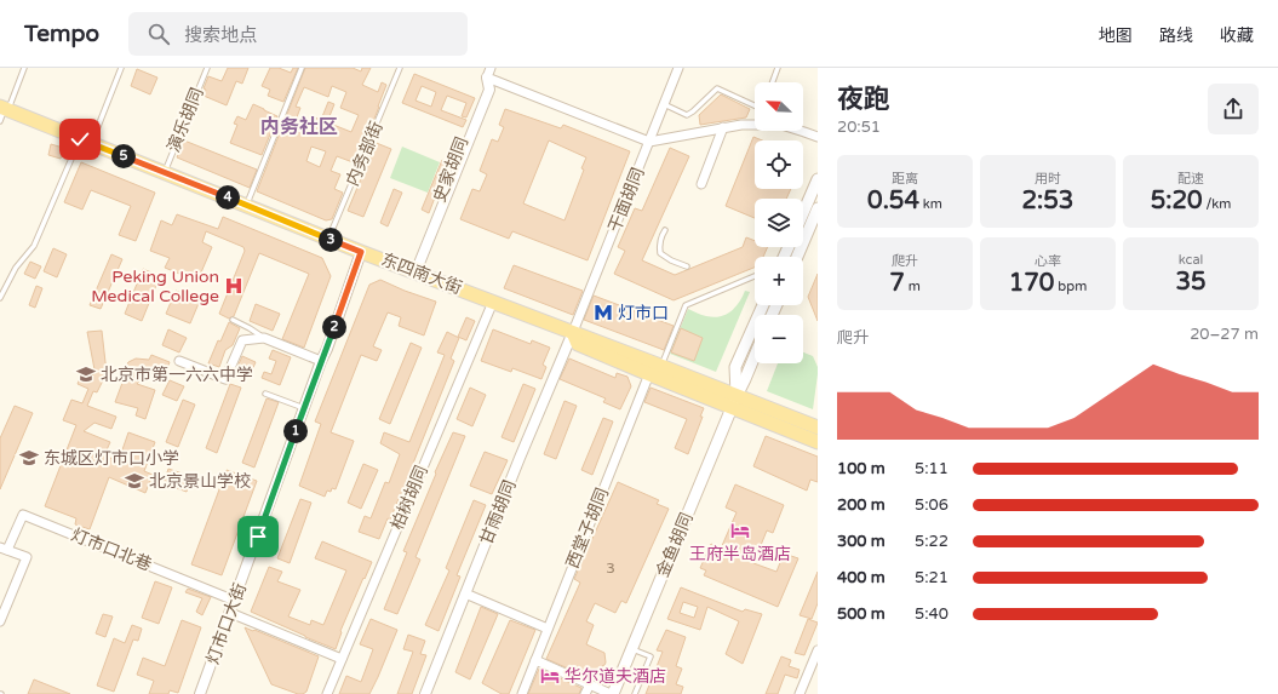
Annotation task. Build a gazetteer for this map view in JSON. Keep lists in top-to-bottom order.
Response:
{
  "streets": {
    "main road": ["东四南大街", "金鱼胡同"],
    "street": [
      "干面胡同",
      "柏树胡同",
      "甘雨胡同",
      "西堂子胡同",
      "灯市口北巷",
      "灯市口大街"
    ],
    "lane": ["演乐胡同", "内务部街"]
  },
  "crossings": [
    ["演乐胡同", "东四南大街"],
    ["内务部街", "东四南大街"],
    ["干面胡同", "东四南大街"],
    ["干面胡同", "甘雨胡同"],
    ["东四南大街", "柏树胡同"],
    ["东四南大街", "甘雨胡同"],
    ["东四南大街", "西堂子胡同"],
    ["东四南大街", "金鱼胡同"],
    ["东四南大街", "灯市口大街"],
    ["灯市口北巷", "灯市口大街"]
  ],
  "districts": ["内务社区"],
  "places": {
    "hospital": ["Peking Union Medical College"],
    "metro station": ["灯市口"],
    "school or university": ["北京市第一六六中学", "东城区灯市口小学", "北京景山学校"],
    "hotel": ["王府半岛酒店", "华尔道夫酒店"]
  },
  "house_numbers": ["3"],
  "north": "top left",
  "page": {
    "header": "Tempo",
    "search": "搜索地点",
    "nav": ["地图", "路线", "收藏"],
    "heading": ["夜跑", "20:51"],
    "map_buttons": ["+", "−"],
    "pins": [
      "5",
      "4",
      "3",
      "2",
      "1"
    ],
    "stats": [
      ["距离", "0.54 km"],
      ["用时", "2:53"],
      ["配速", "5:20 /km"],
      ["爬升", "7 m"],
      ["心率", "170 bpm"],
      ["kcal", "35"]
    ],
    "chart": ["爬升", "20–27 m"],
    "list": [
      {
        "name": "100 m",
        "note": "5:11"
      },
      {
        "name": "200 m",
        "note": "5:06"
      },
      {
        "name": "300 m",
        "note": "5:22"
      },
      {
        "name": "400 m",
        "note": "5:21"
      },
      {
        "name": "500 m",
        "note": "5:40"
      }
    ]
  }
}
